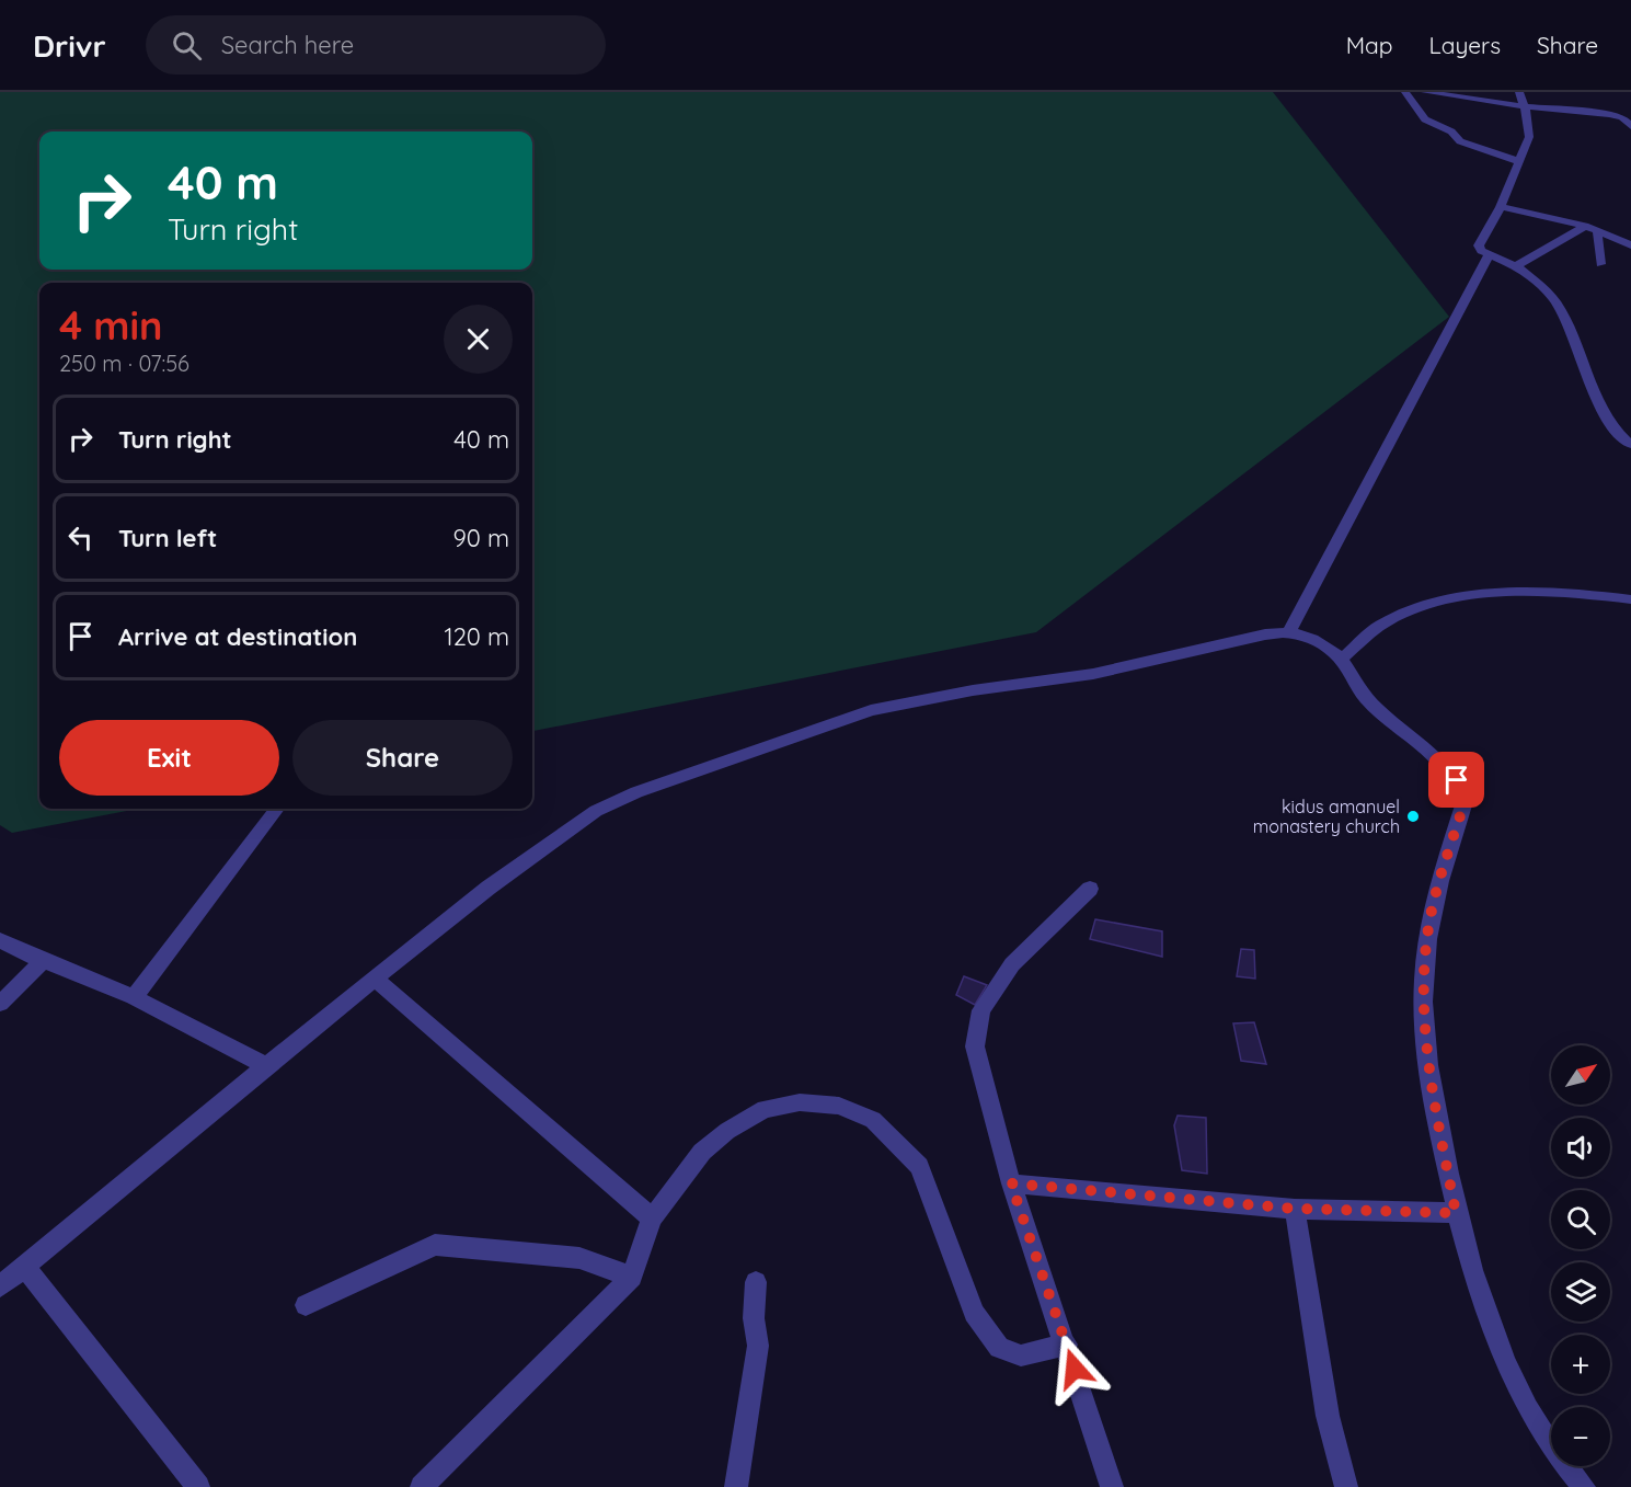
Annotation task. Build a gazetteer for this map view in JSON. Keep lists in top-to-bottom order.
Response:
{
  "places": ["kidus amanuel monastery church"],
  "north": "top right",
  "page": {
    "header": "Drivr",
    "search": "Search here",
    "nav": ["Map", "Layers", "Share"],
    "turn": ["40 m", "Turn right"],
    "heading": ["4 min", "250 m · 07:56"],
    "list": [
      {
        "name": "Turn right",
        "value": "40 m"
      },
      {
        "name": "Turn left",
        "value": "90 m"
      },
      {
        "name": "Arrive at destination",
        "value": "120 m"
      }
    ],
    "buttons": ["Exit", "Share"],
    "map_buttons": ["+", "−"]
  }
}
